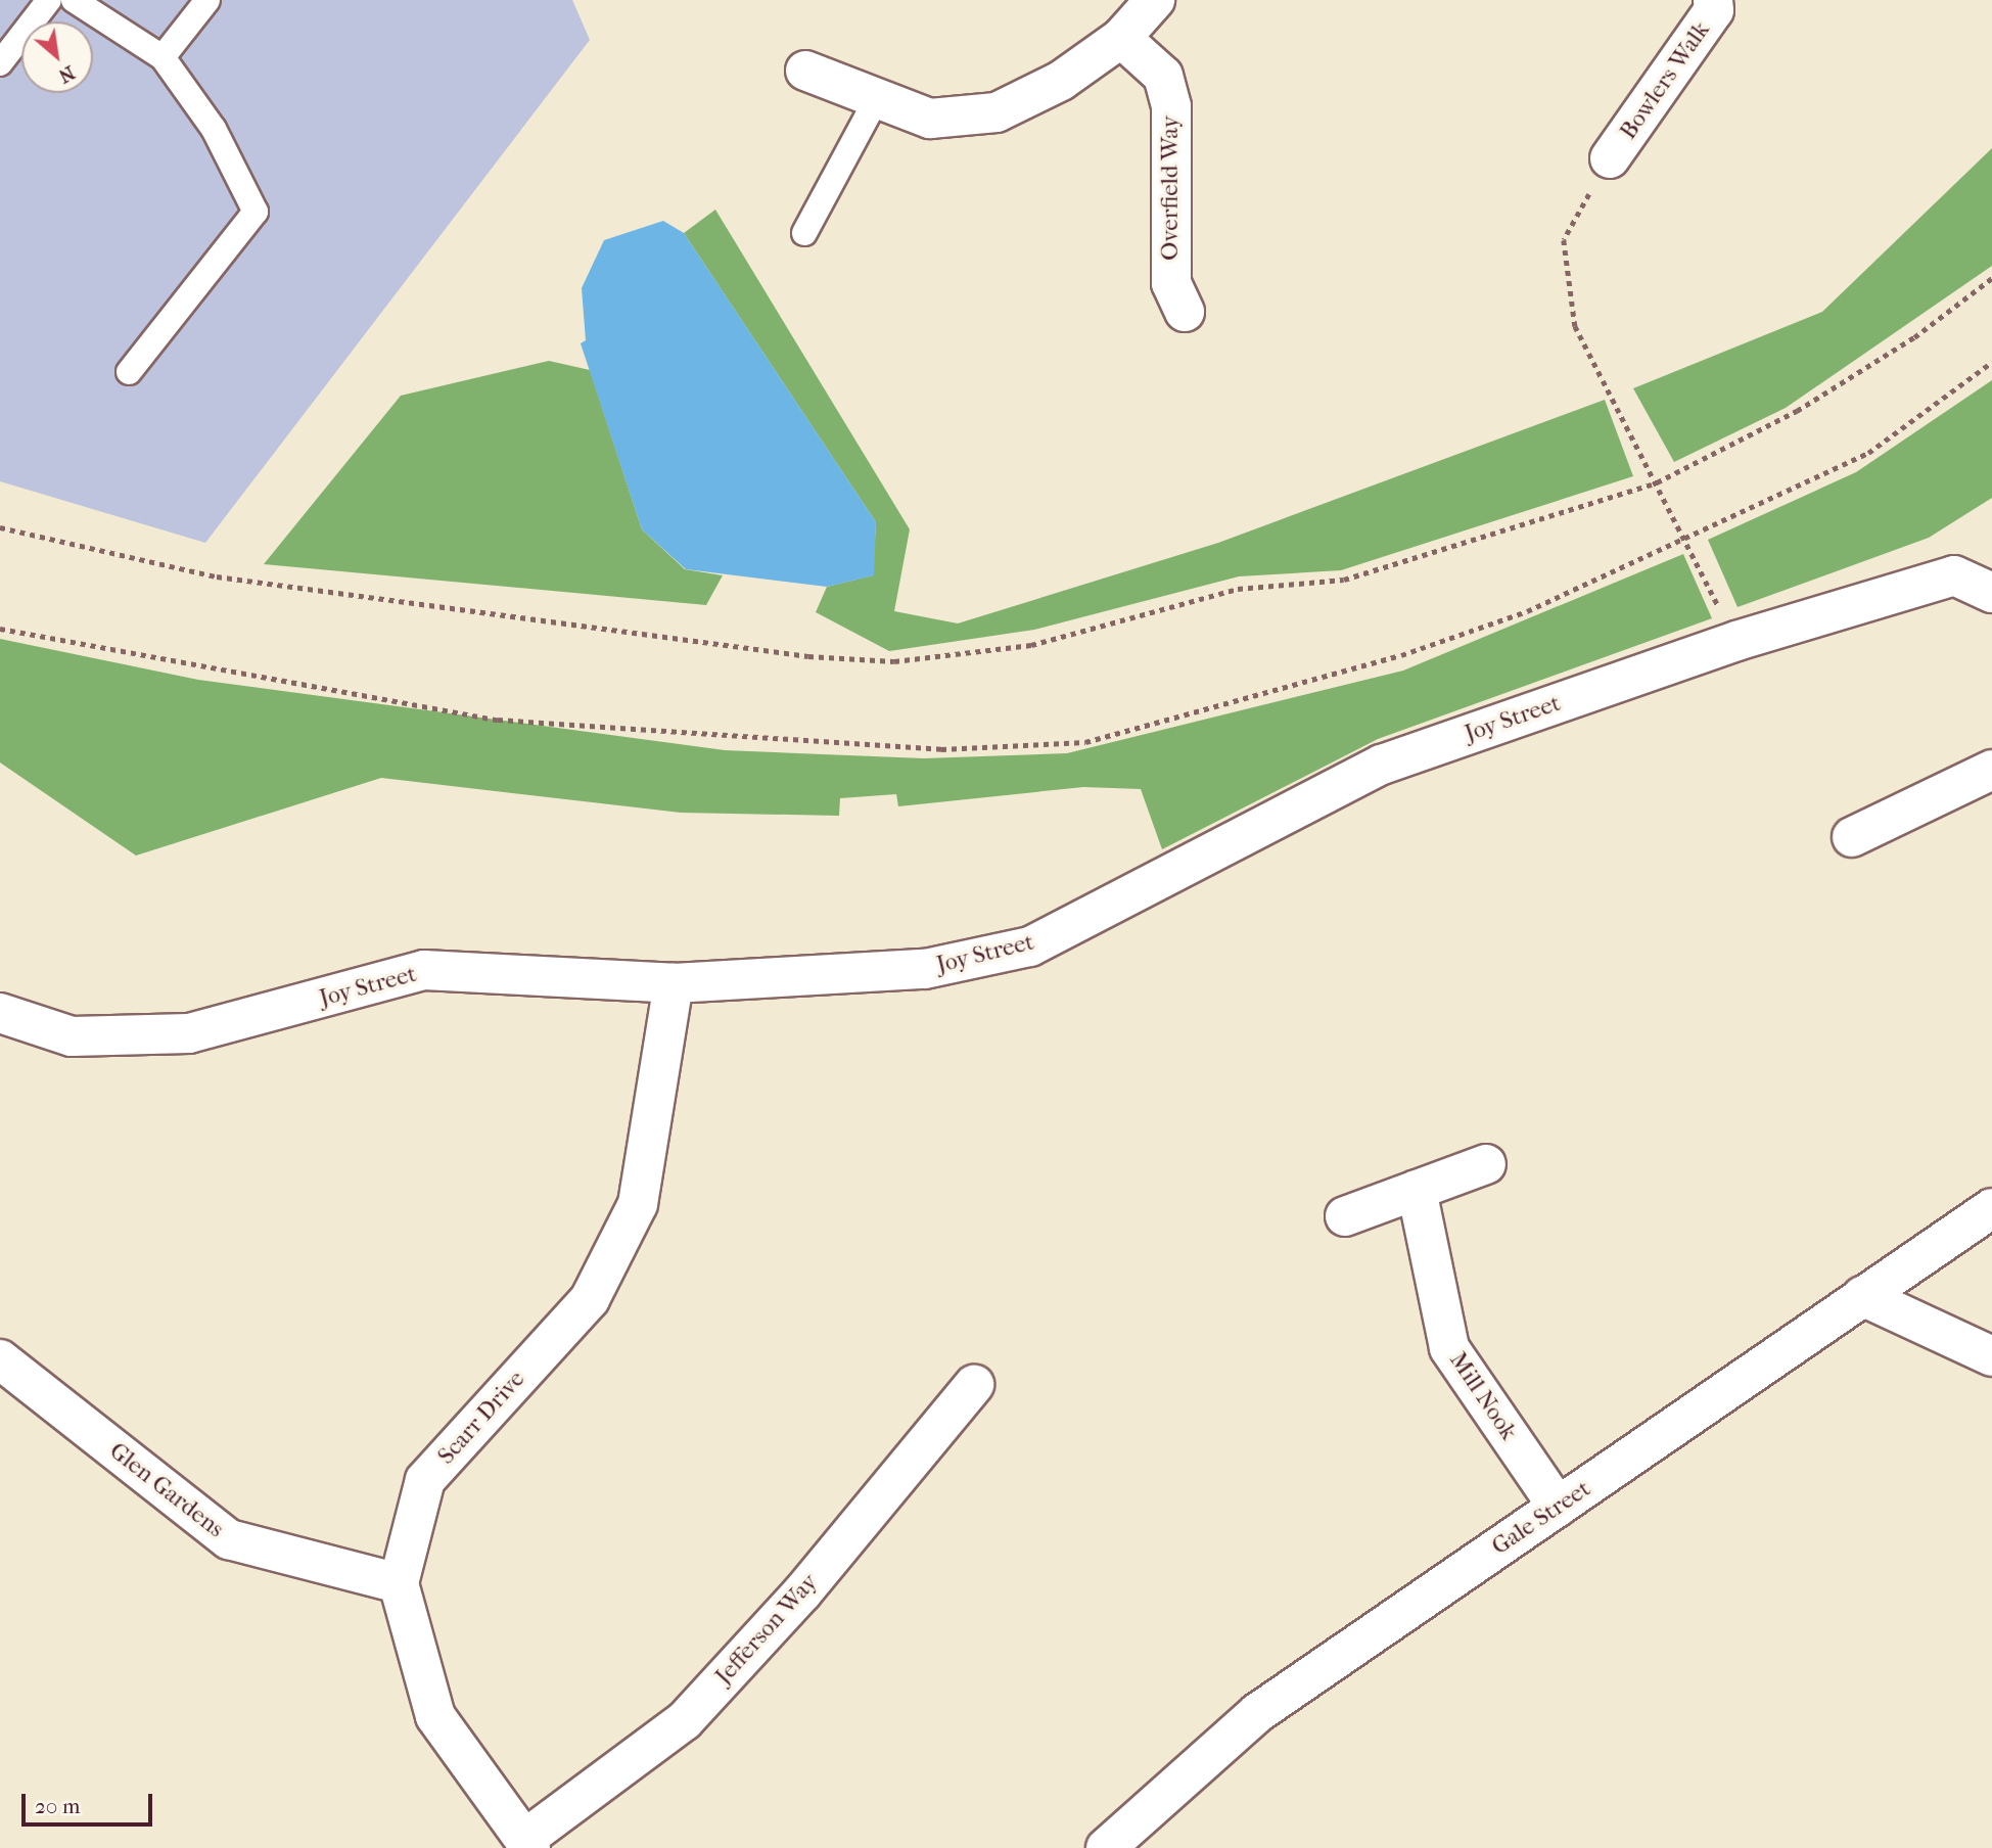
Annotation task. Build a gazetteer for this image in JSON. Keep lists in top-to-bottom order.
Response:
{
  "streets": {
    "street": [
      "Bowlers Walk",
      "Overfield Way",
      "Joy Street",
      "Mill Nook",
      "Scarr Drive",
      "Glen Gardens",
      "Gale Street",
      "Jefferson Way"
    ]
  },
  "crossings": [
    ["Joy Street", "Scarr Drive"],
    ["Mill Nook", "Gale Street"],
    ["Scarr Drive", "Glen Gardens"],
    ["Scarr Drive", "Jefferson Way"]
  ],
  "scale_bar": "20 m",
  "north": "bottom right"
}
